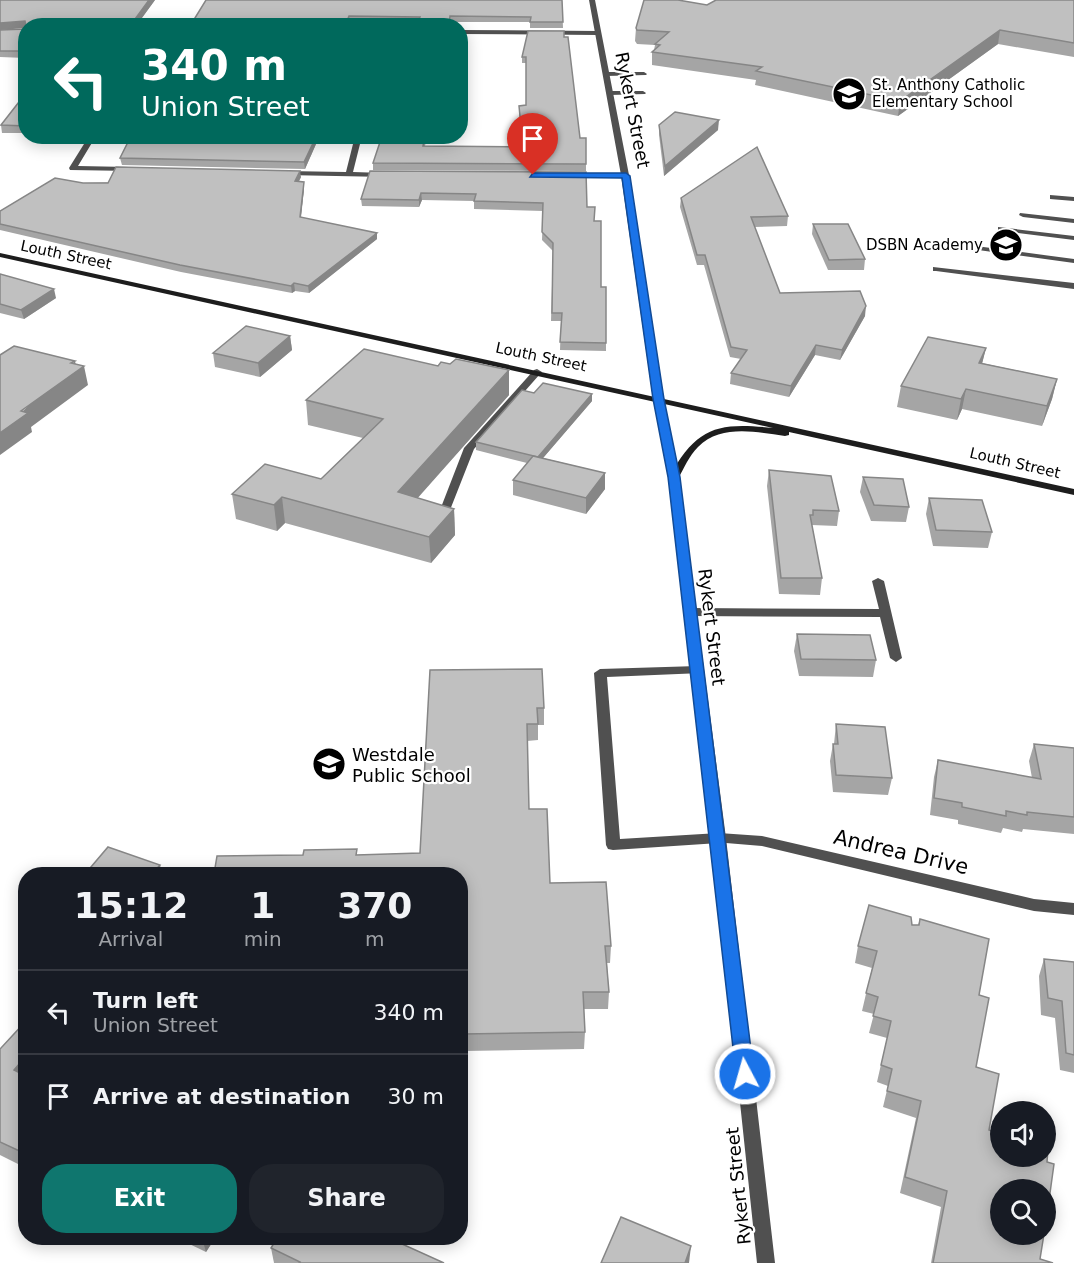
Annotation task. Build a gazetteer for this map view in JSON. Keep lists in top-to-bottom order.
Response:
{
  "streets": {
    "main road": ["Louth Street"],
    "street": ["Rykert Street", "Andrea Drive"]
  },
  "crossings": [
    ["Rykert Street", "Louth Street"],
    ["Rykert Street", "Andrea Drive"]
  ],
  "places": {
    "school or university": ["St. Anthony Catholic Elementary School", "DSBN Academy", "Westdale Public School"]
  },
  "page": {
    "turn": ["340 m", "Union Street"],
    "eta": [
      "15:12",
      "Arrival",
      "1",
      "min",
      "370",
      "m"
    ],
    "list": [
      {
        "name": "Turn left",
        "note": "Union Street",
        "value": "340 m"
      },
      {
        "name": "Arrive at destination",
        "value": "30 m"
      }
    ],
    "buttons": ["Exit", "Share"]
  }
}
